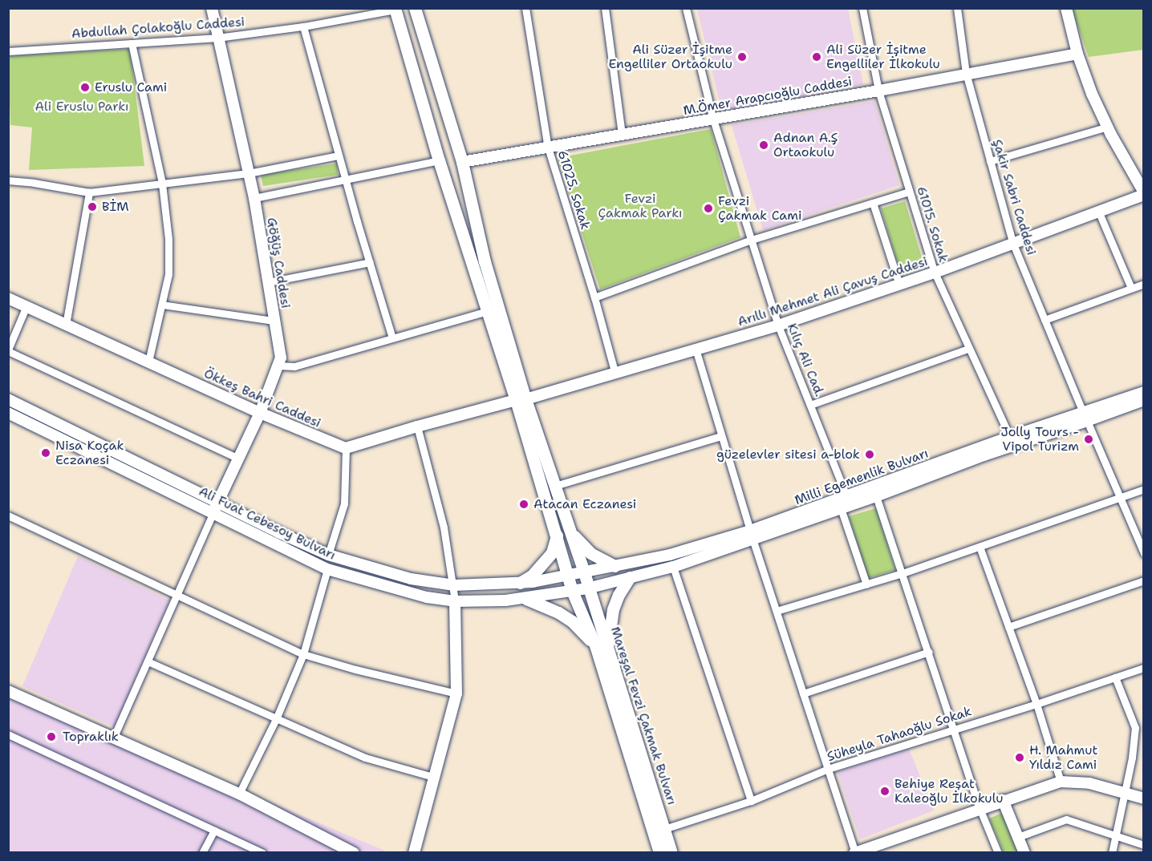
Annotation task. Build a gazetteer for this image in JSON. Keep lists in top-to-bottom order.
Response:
{
  "streets": {
    "main road": ["Mareşal Fevzi Çakmak Bulvarı"],
    "street": [
      "Abdullah Çolakoğlu Caddesi",
      "M.Ömer Arapcıoğlu Caddesi",
      "61025. Sokak",
      "Şakir Sabri Caddesi",
      "61015. Sokak",
      "Göğüş Caddesi",
      "Arıllı Mehmet Ali Çavuş Caddesi",
      "Kılıç Ali Cad.",
      "Ökkeş Bahri Caddesi",
      "Milli Egemenlik Bulvarı",
      "Ali Fuat Cebesoy Bulvarı",
      "Süheyla Tahaoğlu Sokak"
    ]
  },
  "crossings": [
    ["Abdullah Çolakoğlu Caddesi", "Göğüş Caddesi"],
    ["M.Ömer Arapcıoğlu Caddesi", "61025. Sokak"],
    ["M.Ömer Arapcıoğlu Caddesi", "Şakir Sabri Caddesi"],
    ["M.Ömer Arapcıoğlu Caddesi", "61015. Sokak"],
    ["M.Ömer Arapcıoğlu Caddesi", "Kılıç Ali Cad."],
    ["61025. Sokak", "Arıllı Mehmet Ali Çavuş Caddesi"],
    ["Şakir Sabri Caddesi", "Arıllı Mehmet Ali Çavuş Caddesi"],
    ["Şakir Sabri Caddesi", "Milli Egemenlik Bulvarı"],
    ["61015. Sokak", "Arıllı Mehmet Ali Çavuş Caddesi"],
    ["61015. Sokak", "Milli Egemenlik Bulvarı"],
    ["Göğüş Caddesi", "Ökkeş Bahri Caddesi"],
    ["Göğüş Caddesi", "Milli Egemenlik Bulvarı"],
    ["Göğüş Caddesi", "Ali Fuat Cebesoy Bulvarı"],
    ["Arıllı Mehmet Ali Çavuş Caddesi", "Kılıç Ali Cad."],
    ["Arıllı Mehmet Ali Çavuş Caddesi", "Mareşal Fevzi Çakmak Bulvarı"],
    ["Kılıç Ali Cad.", "Milli Egemenlik Bulvarı"],
    ["Milli Egemenlik Bulvarı", "Ali Fuat Cebesoy Bulvarı"],
    ["Milli Egemenlik Bulvarı", "Mareşal Fevzi Çakmak Bulvarı"],
    ["Ali Fuat Cebesoy Bulvarı", "Mareşal Fevzi Çakmak Bulvarı"],
    ["Mareşal Fevzi Çakmak Bulvarı", "Süheyla Tahaoğlu Sokak"]
  ],
  "parks": ["Ali Eruslu Parkı", "Fevzi Çakmak Parkı"],
  "places": [
    "Ali Süzer İşitme Engelliler Ortaokulu",
    "Ali Süzer İşitme Engelliler İlkokulu",
    "Eruslu Cami",
    "Adnan A.Ş Ortaokulu",
    "BİM",
    "Fevzi Çakmak Cami",
    "Jolly Tours - Vipol Turizm",
    "Nisa Koçak Eczanesi",
    "güzelevler sitesi a-blok",
    "Atacan Eczanesi",
    "Topraklık",
    "H. Mahmut Yıldız Cami",
    "Behiye Reşat Kaleoğlu İlkokulu"
  ]
}
